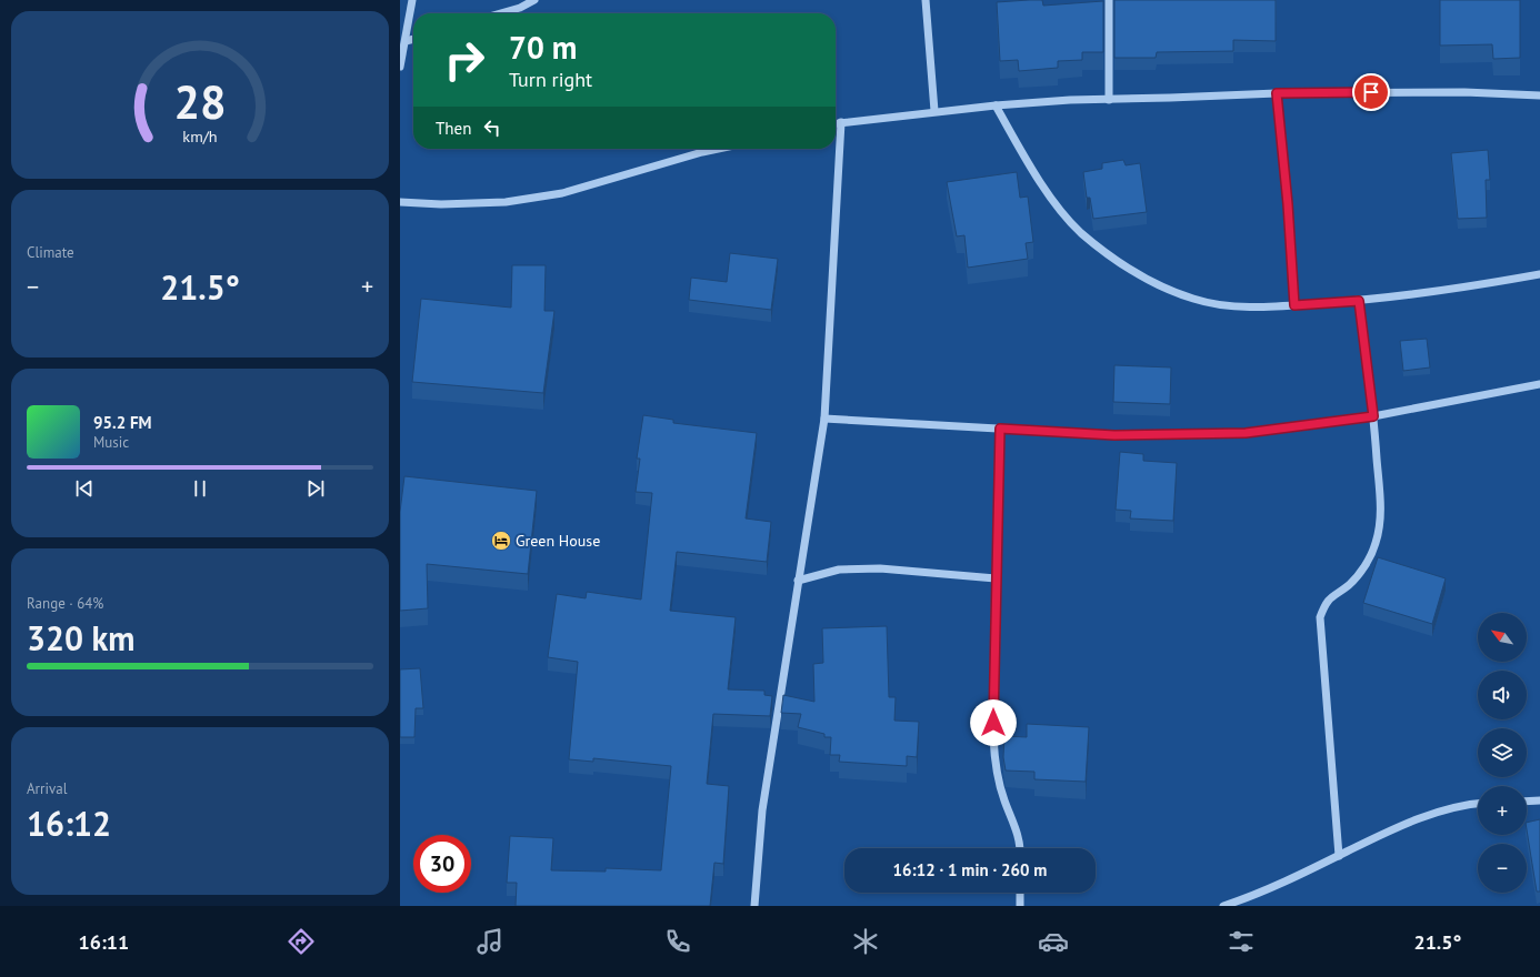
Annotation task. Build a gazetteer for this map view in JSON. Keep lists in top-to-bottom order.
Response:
{
  "places": {
    "hotel": ["Green House"]
  },
  "north": "top left",
  "page": {
    "turn": ["70 m", "Turn right"],
    "then": "Then",
    "tile": [
      "Climate",
      ["Range · 64%", "320 km"],
      ["Arrival", "16:12"]
    ],
    "heat": ["−", "21.5°", "+"],
    "song": ["95.2 FM", "Music"],
    "map_buttons": ["+", "−"],
    "limit": "30",
    "trip": "16:12 · 1 min · 260 m",
    "tabs": ["16:11", "21.5°"],
    "gauge": ["28", "km/h"]
  }
}
